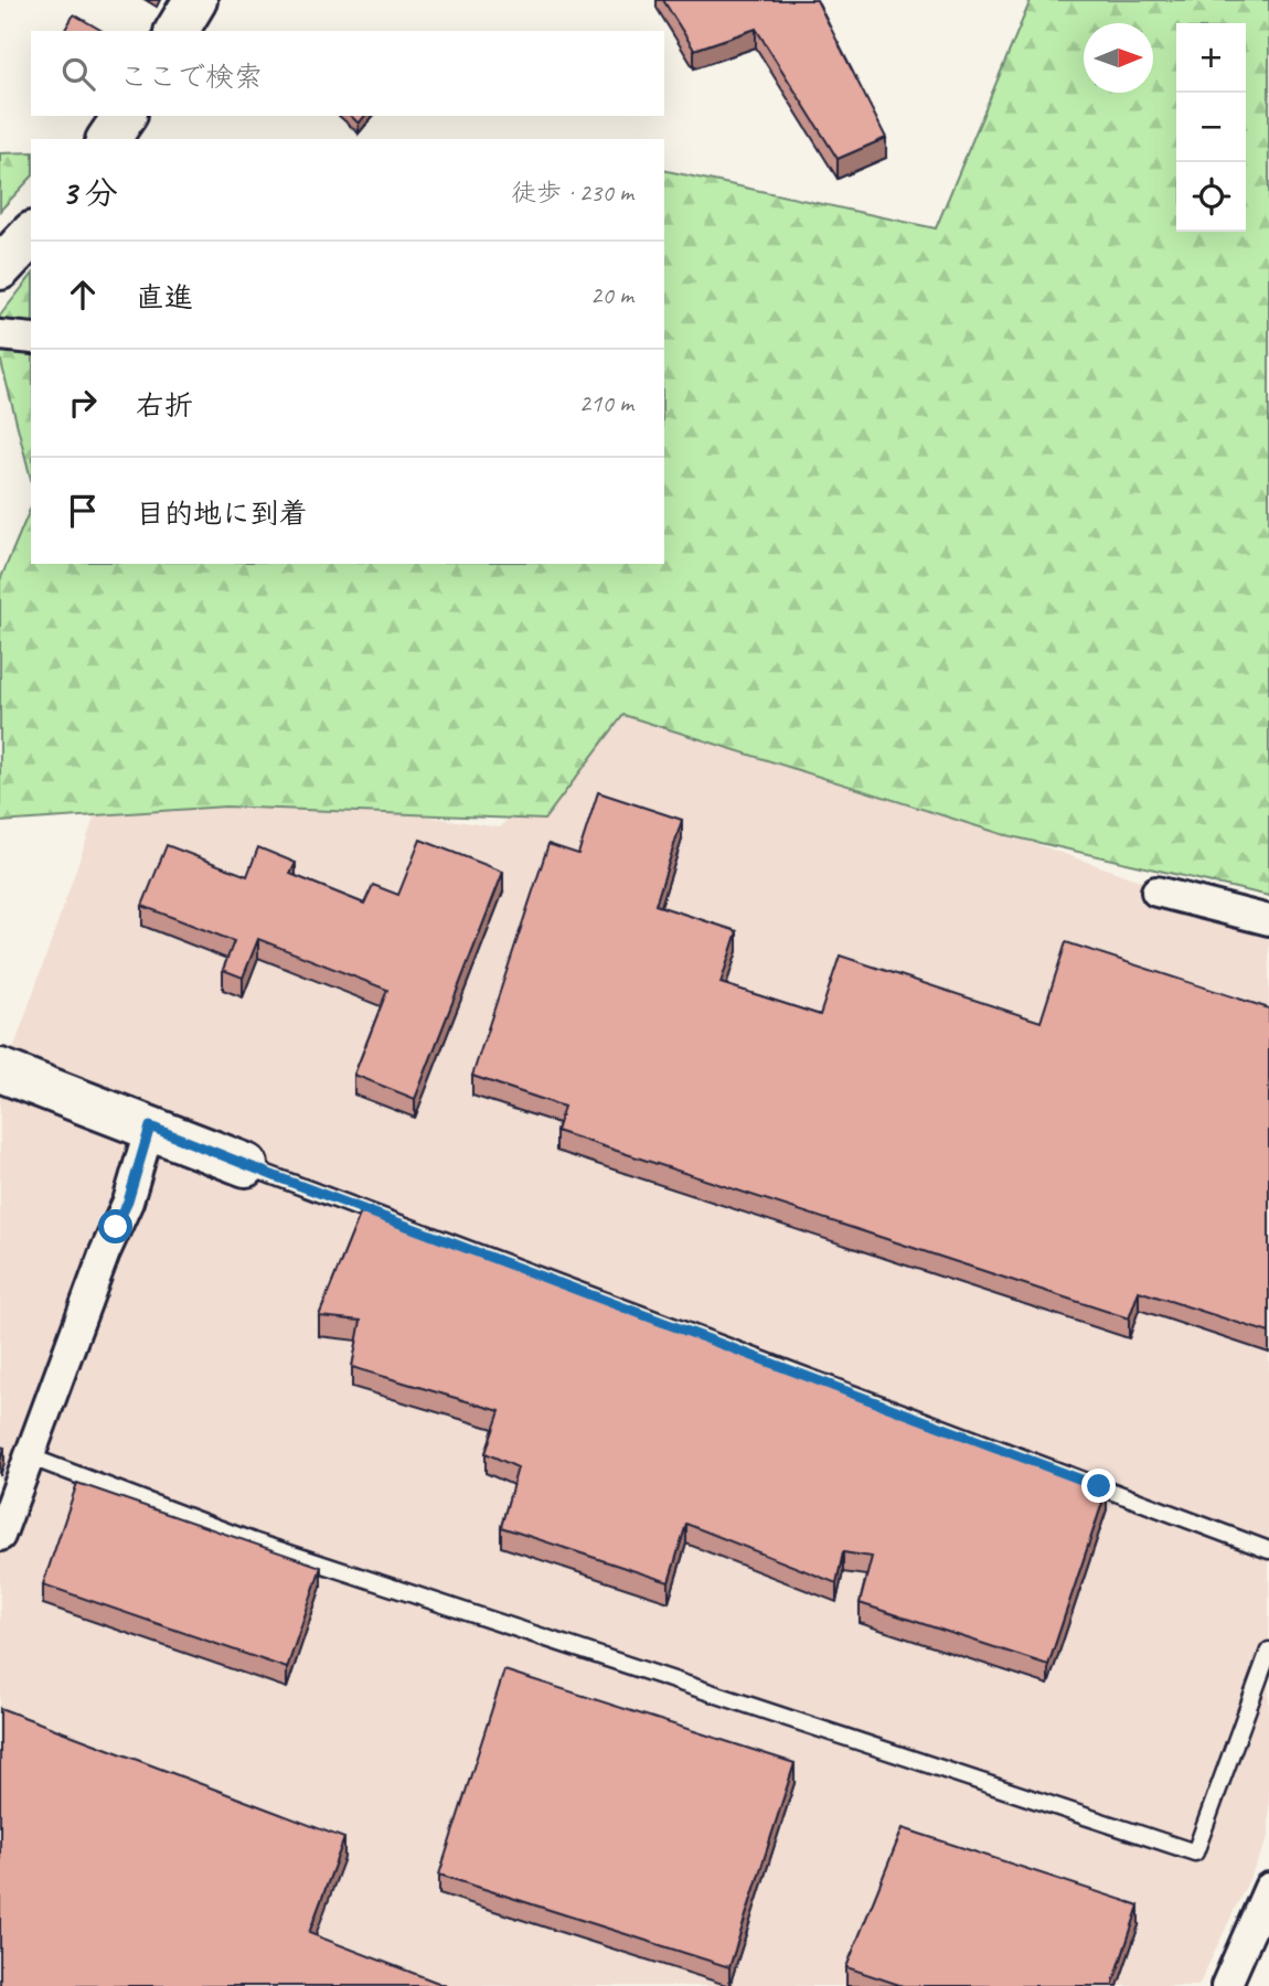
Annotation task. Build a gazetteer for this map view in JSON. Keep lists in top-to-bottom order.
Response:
{
  "north": "right",
  "page": {
    "map_buttons": ["+", "−"],
    "search": "ここで検索",
    "heading": ["3 分", "徒歩 · 230 m"],
    "list": [
      ["直進", "20 m"],
      ["右折", "210 m"],
      "目的地に到着"
    ]
  }
}
